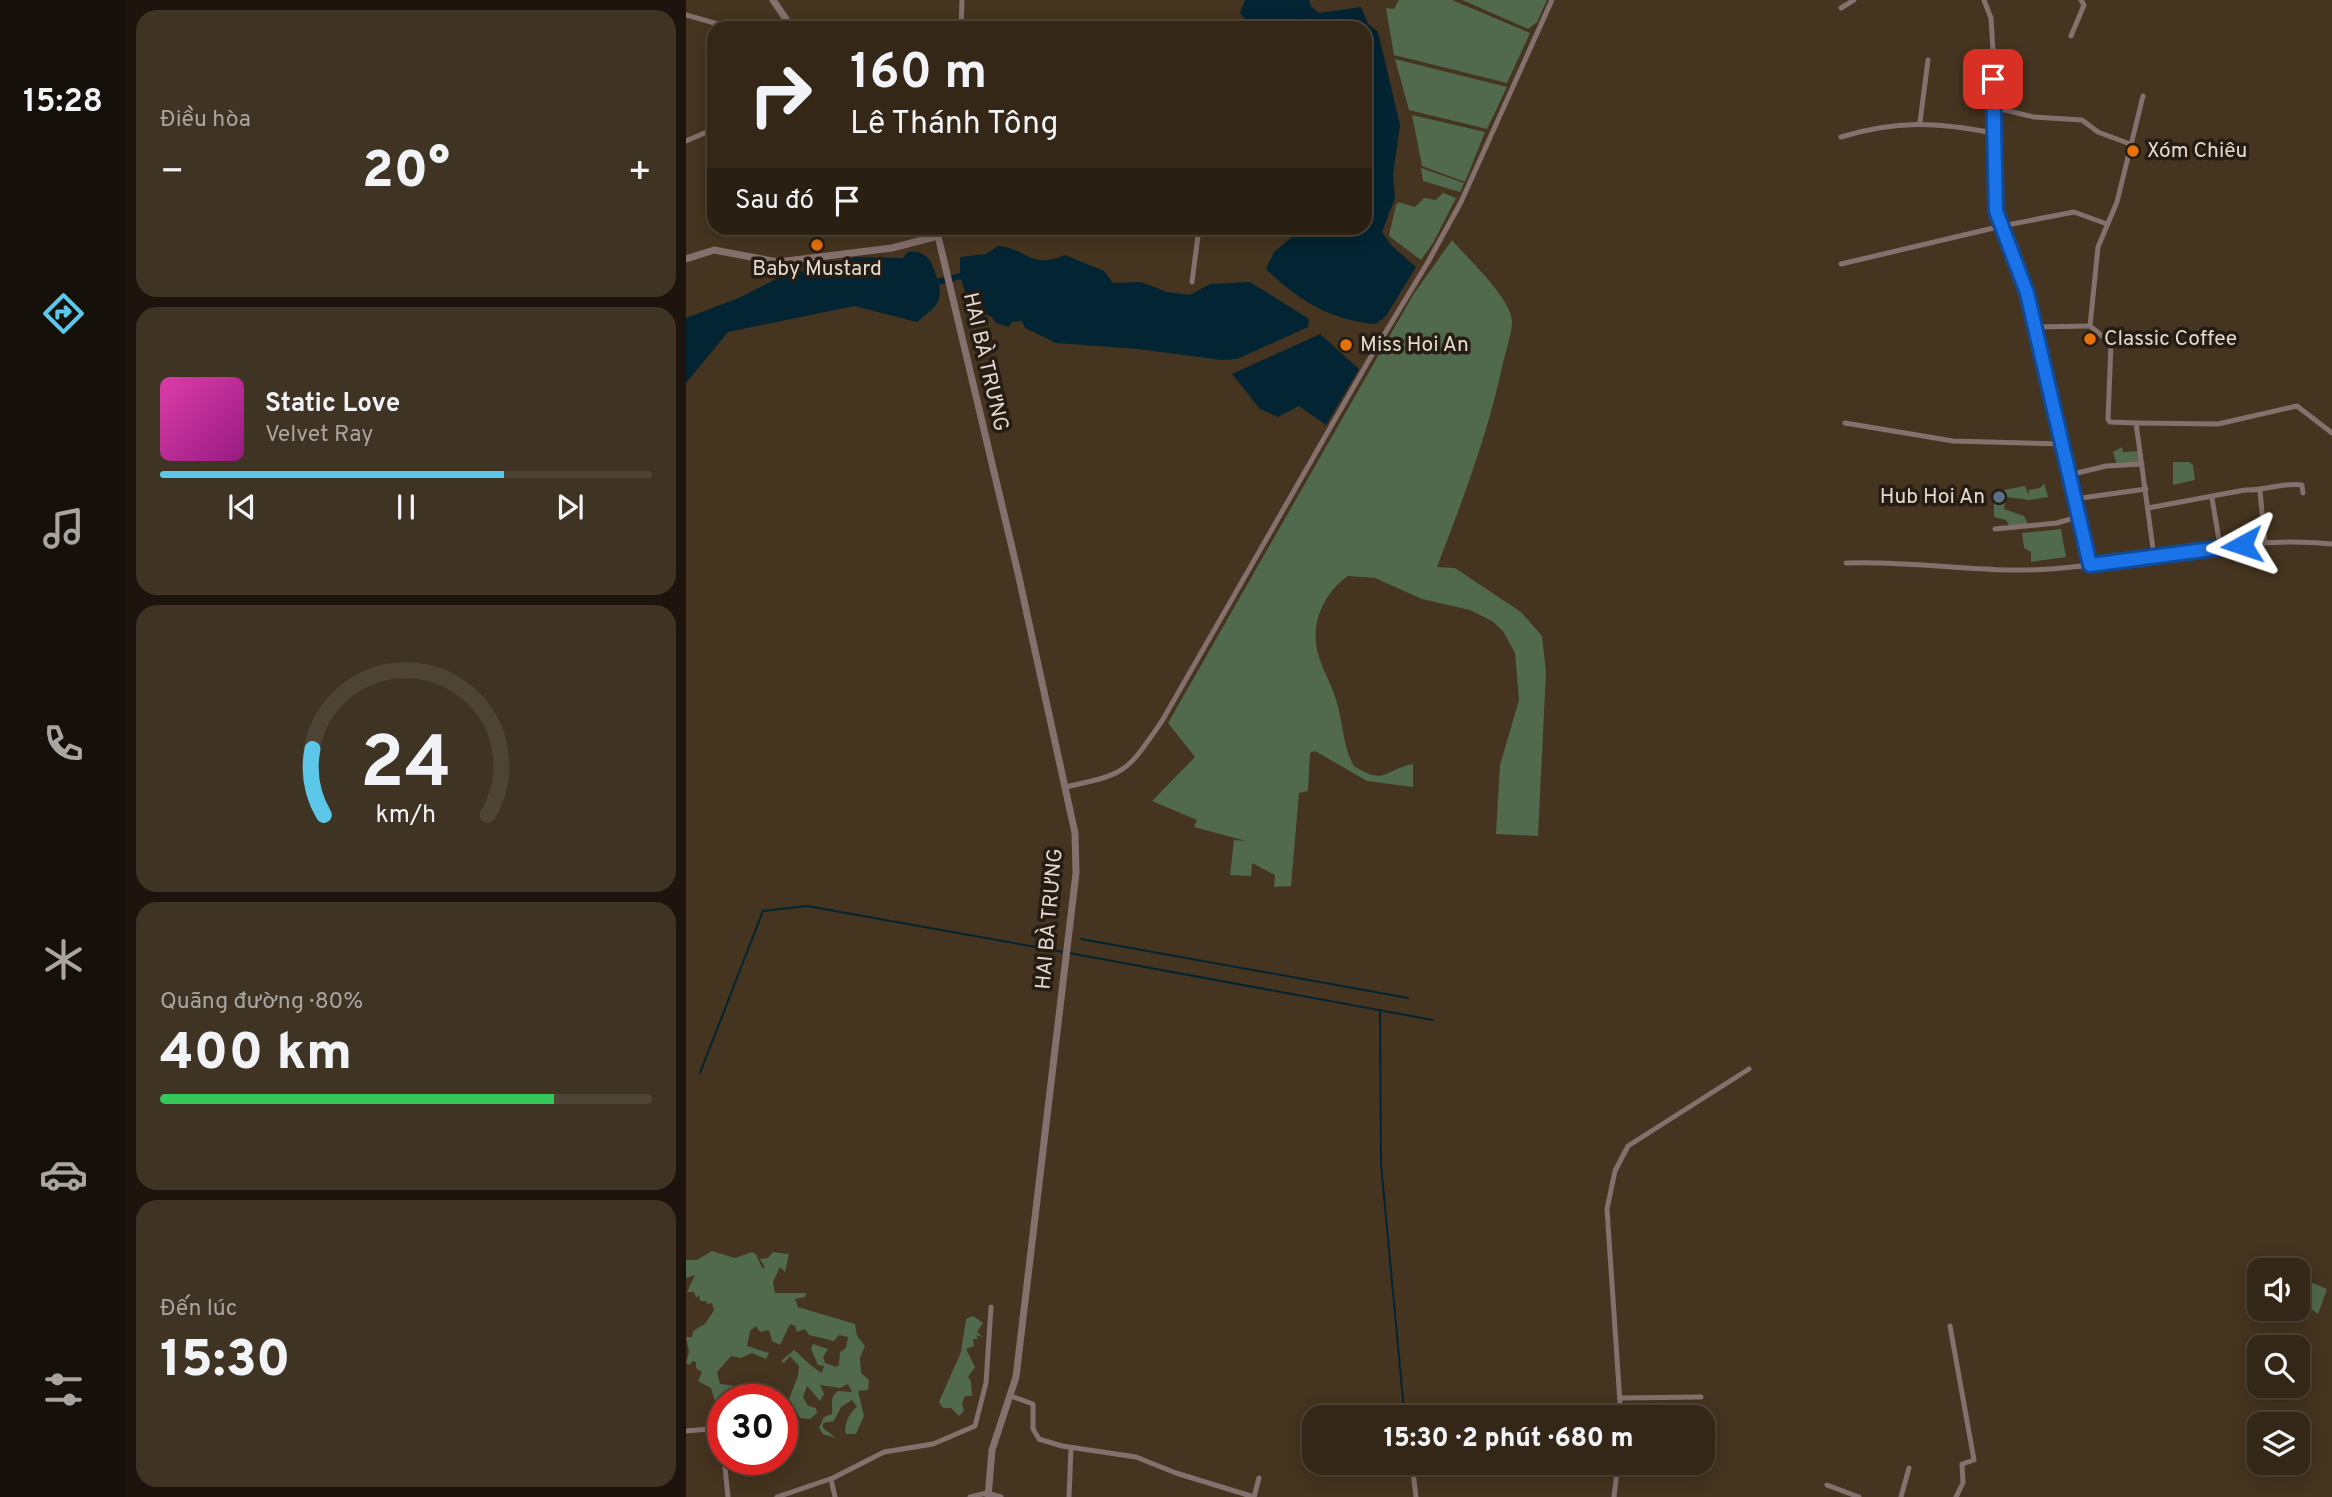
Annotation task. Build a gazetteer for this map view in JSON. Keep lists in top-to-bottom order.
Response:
{
  "streets": {
    "street": ["HAI BÀ TRƯNG"]
  },
  "places": [
    "Xóm Chiêu",
    "Baby Mustard",
    "Classic Coffee",
    "Miss Hoi An",
    "Hub Hoi An"
  ],
  "page": {
    "tabs": "15:28",
    "tile": [
      "Điều hòa",
      ["Quãng đường · 80%", "400 km"],
      ["Đến lúc", "15:30"]
    ],
    "turn": ["160 m", "Lê Thánh Tông"],
    "heat": ["−", "20°", "+"],
    "then": "Sau đó",
    "song": ["Static Love", "Velvet Ray"],
    "limit": "30",
    "trip": "15:30 · 2 phút · 680 m",
    "gauge": ["24", "km/h"]
  }
}
